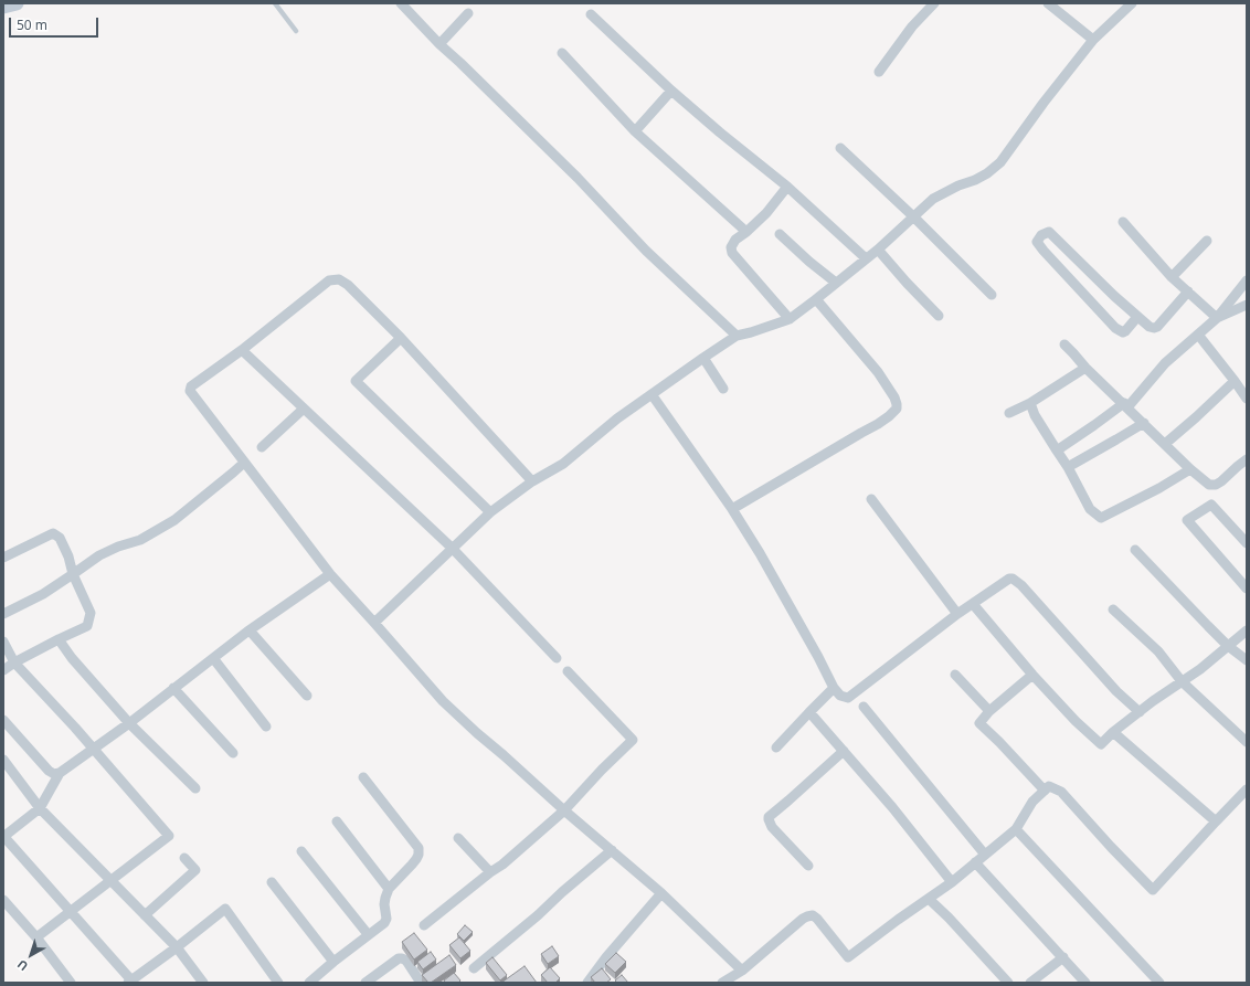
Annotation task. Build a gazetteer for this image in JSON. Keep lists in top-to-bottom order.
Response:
{
  "scale_bar": "50 m",
  "north": "bottom left"
}
